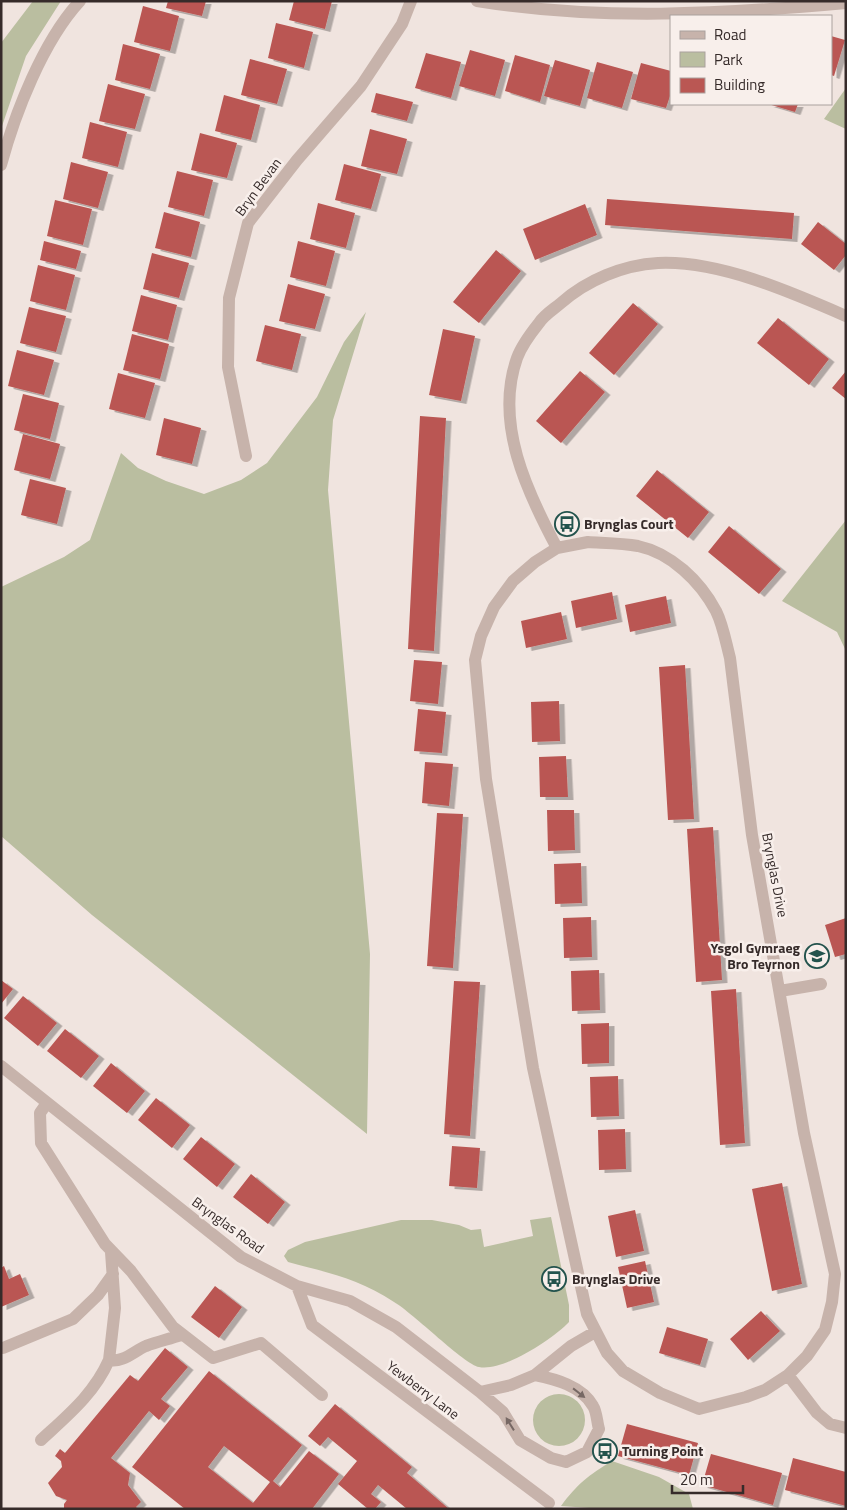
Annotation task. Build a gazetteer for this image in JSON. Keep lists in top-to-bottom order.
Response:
{
  "streets": {
    "street": [
      "Bryn Bevan",
      "Brynglas Drive",
      "Brynglas Road",
      "Yewberry Lane"
    ]
  },
  "crossings": [
    ["Brynglas Road", "Yewberry Lane"]
  ],
  "places": {
    "bus stop": ["Brynglas Court", "Brynglas Drive", "Turning Point"],
    "school or university": ["Ysgol Gymraeg Bro Teyrnon"]
  },
  "legend": ["Road", "Park", "Building"],
  "scale_bar": "20 m"
}
